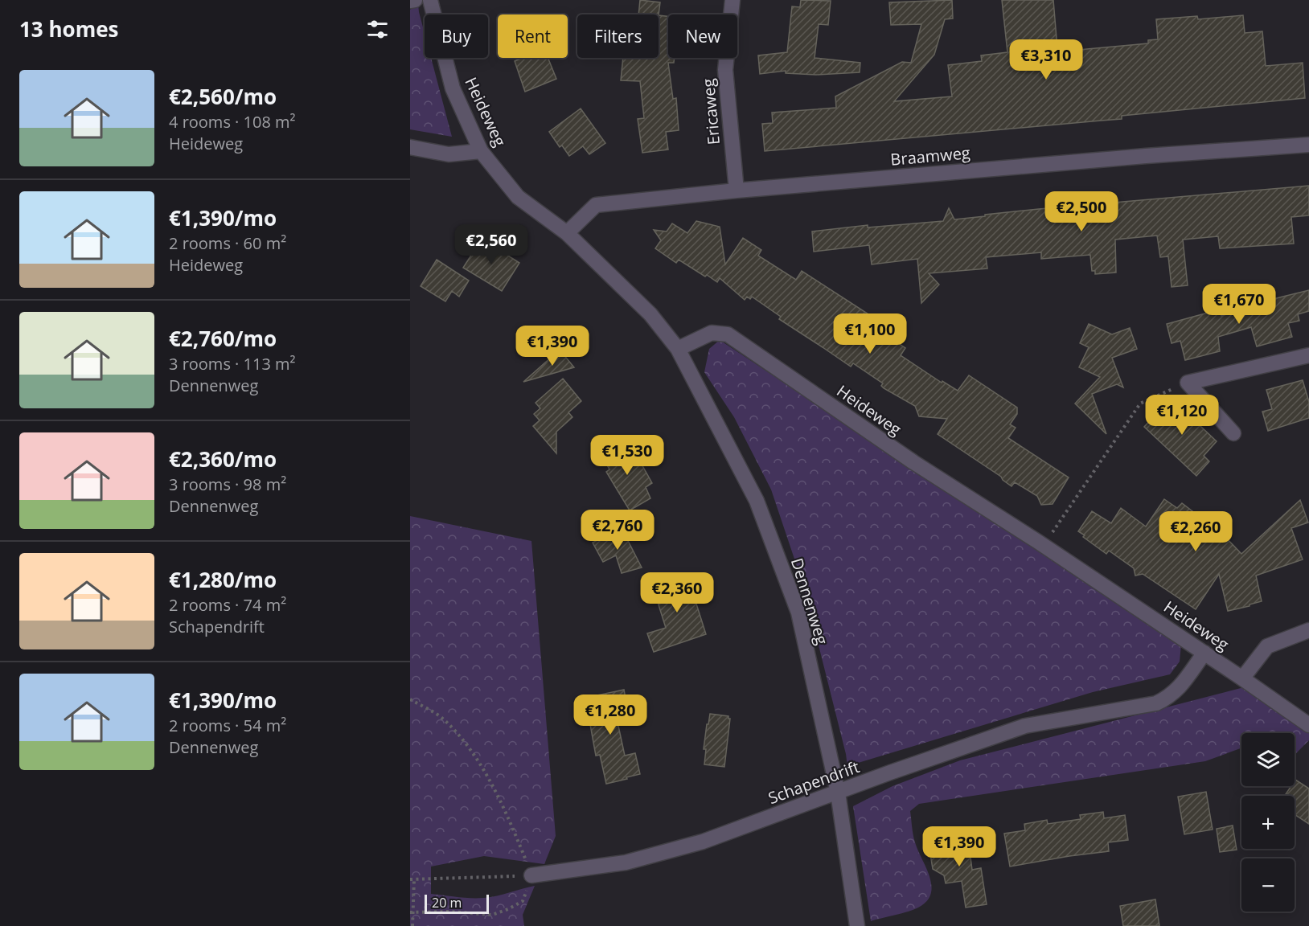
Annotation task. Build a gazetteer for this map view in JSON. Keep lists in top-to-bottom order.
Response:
{
  "streets": {
    "street": [
      "Heideweg",
      "Ericaweg",
      "Braamweg",
      "Dennenweg",
      "Schapendrift"
    ]
  },
  "crossings": [
    ["Heideweg", "Braamweg"],
    ["Heideweg", "Dennenweg"],
    ["Heideweg", "Schapendrift"],
    ["Ericaweg", "Braamweg"],
    ["Dennenweg", "Schapendrift"]
  ],
  "scale_bar": "20 m",
  "page": {
    "heading": "13 homes",
    "chip": [
      "Buy",
      "Rent",
      "Filters",
      "New"
    ],
    "price": [
      "€3,310",
      "€2,500",
      "€2,560",
      "€1,670",
      "€1,100",
      "€1,390",
      "€1,120",
      "€1,530",
      "€2,760",
      "€2,260",
      "€2,360",
      "€1,280",
      "€1,390"
    ],
    "list": [
      {
        "name": "€2,560/mo",
        "note": "4 rooms · 108 m² · Heideweg"
      },
      {
        "name": "€1,390/mo",
        "note": "2 rooms · 60 m² · Heideweg"
      },
      {
        "name": "€2,760/mo",
        "note": "3 rooms · 113 m² · Dennenweg"
      },
      {
        "name": "€2,360/mo",
        "note": "3 rooms · 98 m² · Dennenweg"
      },
      {
        "name": "€1,280/mo",
        "note": "2 rooms · 74 m² · Schapendrift"
      },
      {
        "name": "€1,390/mo",
        "note": "2 rooms · 54 m² · Dennenweg"
      }
    ],
    "map_buttons": ["+", "−"],
    "scale": "20 m"
  }
}
